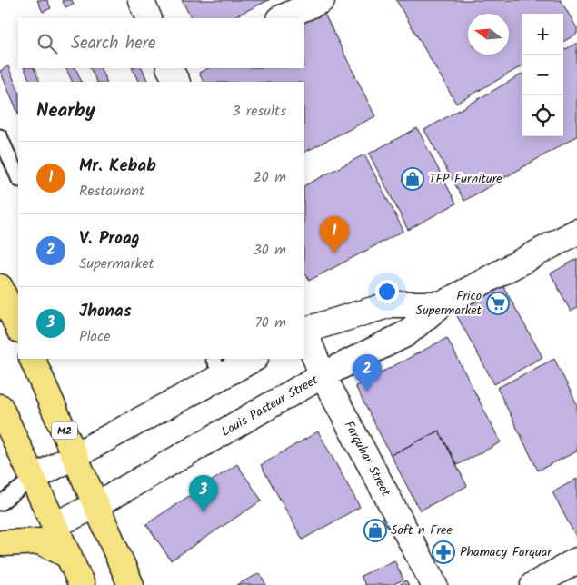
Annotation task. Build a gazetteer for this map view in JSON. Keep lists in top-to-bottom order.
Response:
{
  "streets": {
    "highway": ["M2"],
    "main road": ["Louis Pasteur Street", "Farquhar Street"]
  },
  "crossings": [
    ["Louis Pasteur Street", "M2"],
    ["Louis Pasteur Street", "Farquhar Street"]
  ],
  "places": {
    "shop": ["TFP Furniture", "Soft n Free"],
    "supermarket": ["Frico Supermarket"],
    "pharmacy": ["Phamacy Farquar"]
  },
  "north": "left",
  "page": {
    "map_buttons": ["+", "−"],
    "search": "Search here",
    "heading": ["Nearby", "3 results"],
    "list": [
      {
        "mark": "1",
        "name": "Mr. Kebab",
        "note": "Restaurant",
        "value": "20 m"
      },
      {
        "mark": "2",
        "name": "V. Proag",
        "note": "Supermarket",
        "value": "30 m"
      },
      {
        "mark": "3",
        "name": "Jhonas",
        "note": "Place",
        "value": "70 m"
      }
    ],
    "pins": ["1", "2", "3"]
  }
}
